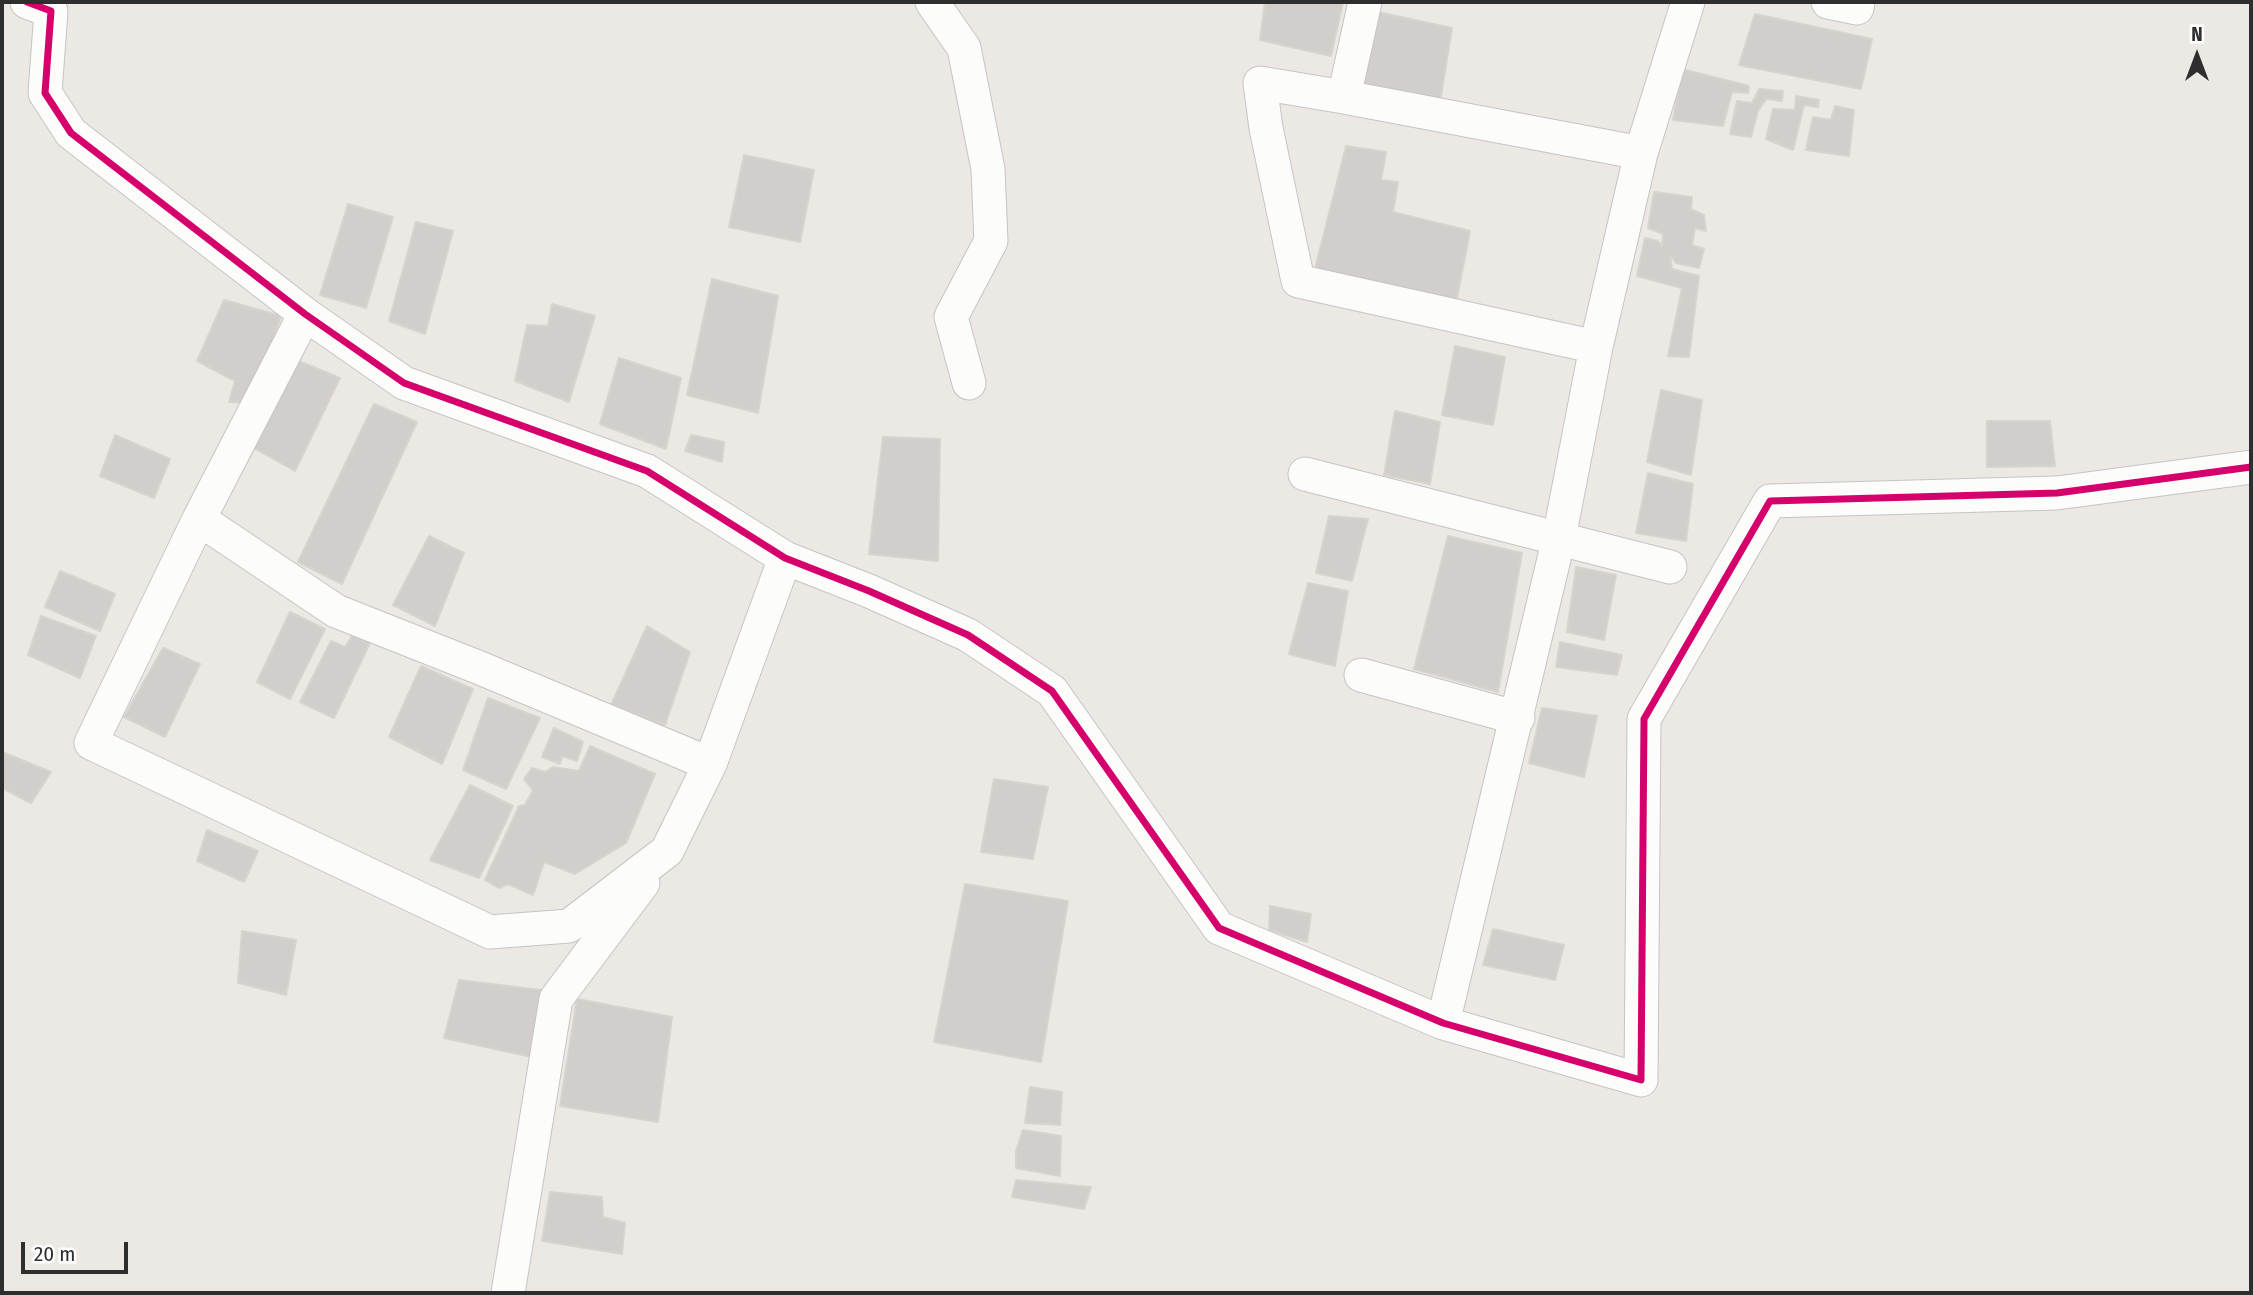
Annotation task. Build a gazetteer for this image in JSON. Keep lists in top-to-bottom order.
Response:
{
  "scale_bar": "20 m",
  "north": "top"
}
